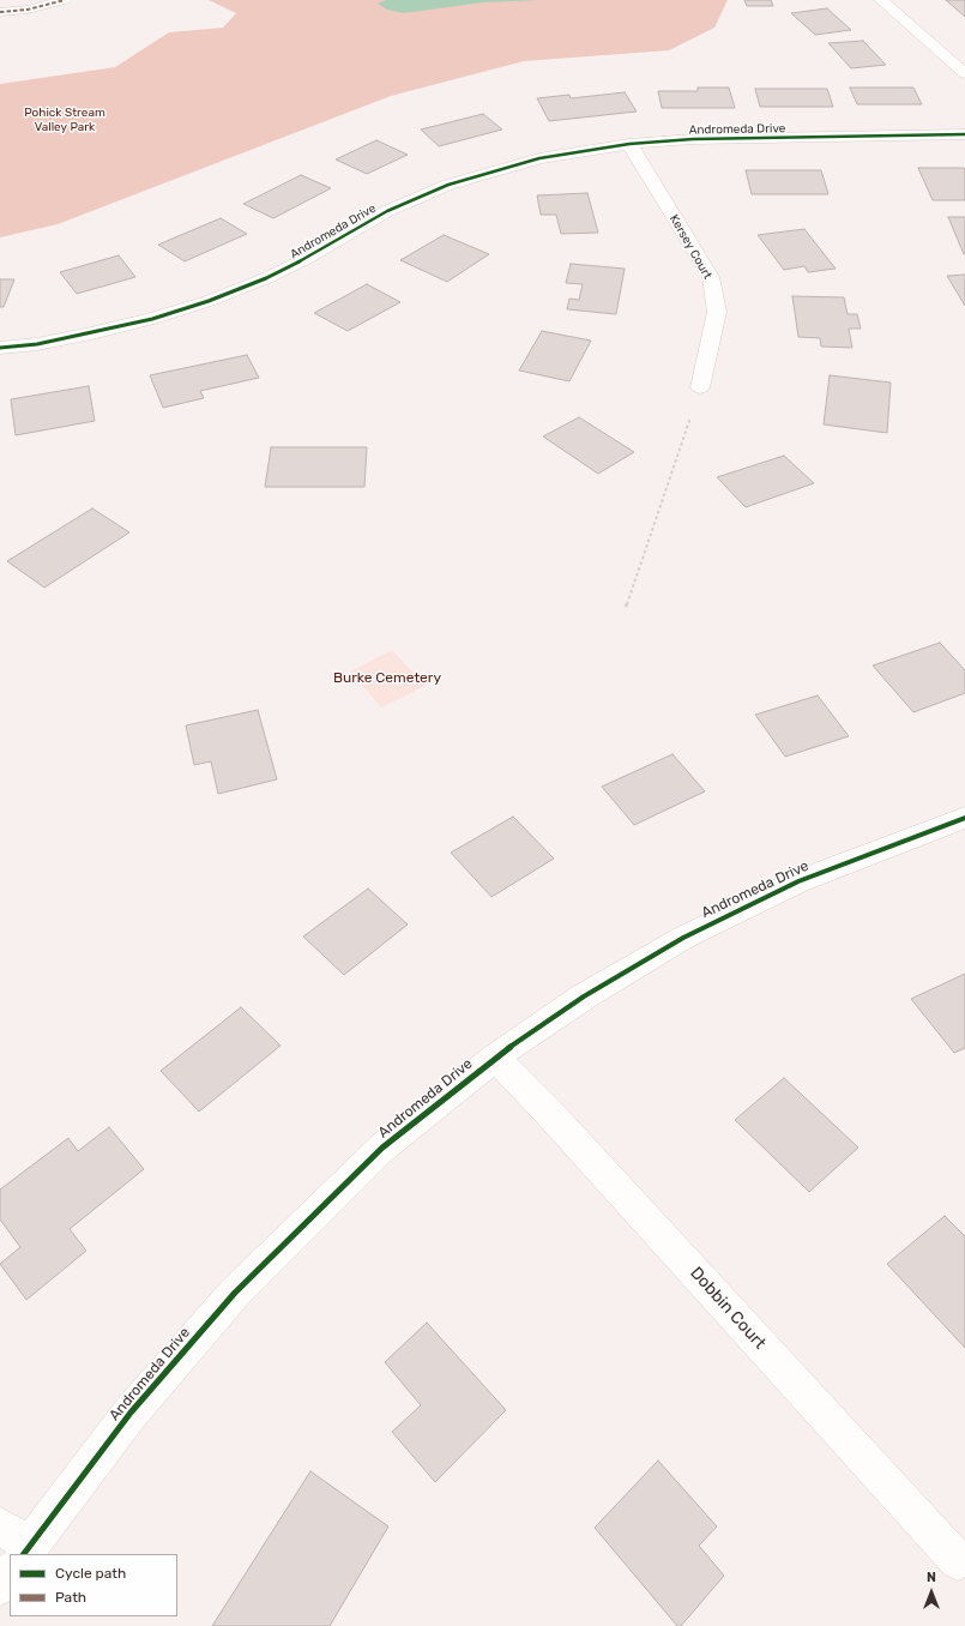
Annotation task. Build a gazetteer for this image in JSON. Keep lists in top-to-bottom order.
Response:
{
  "streets": {
    "street": ["Andromeda Drive", "Kersey Court", "Dobbin Court"]
  },
  "crossings": [
    ["Andromeda Drive", "Kersey Court"],
    ["Andromeda Drive", "Dobbin Court"]
  ],
  "parks": ["Pohick Stream Valley Park", "Burke Cemetery"],
  "legend": ["Cycle path", "Path"],
  "north": "top"
}
